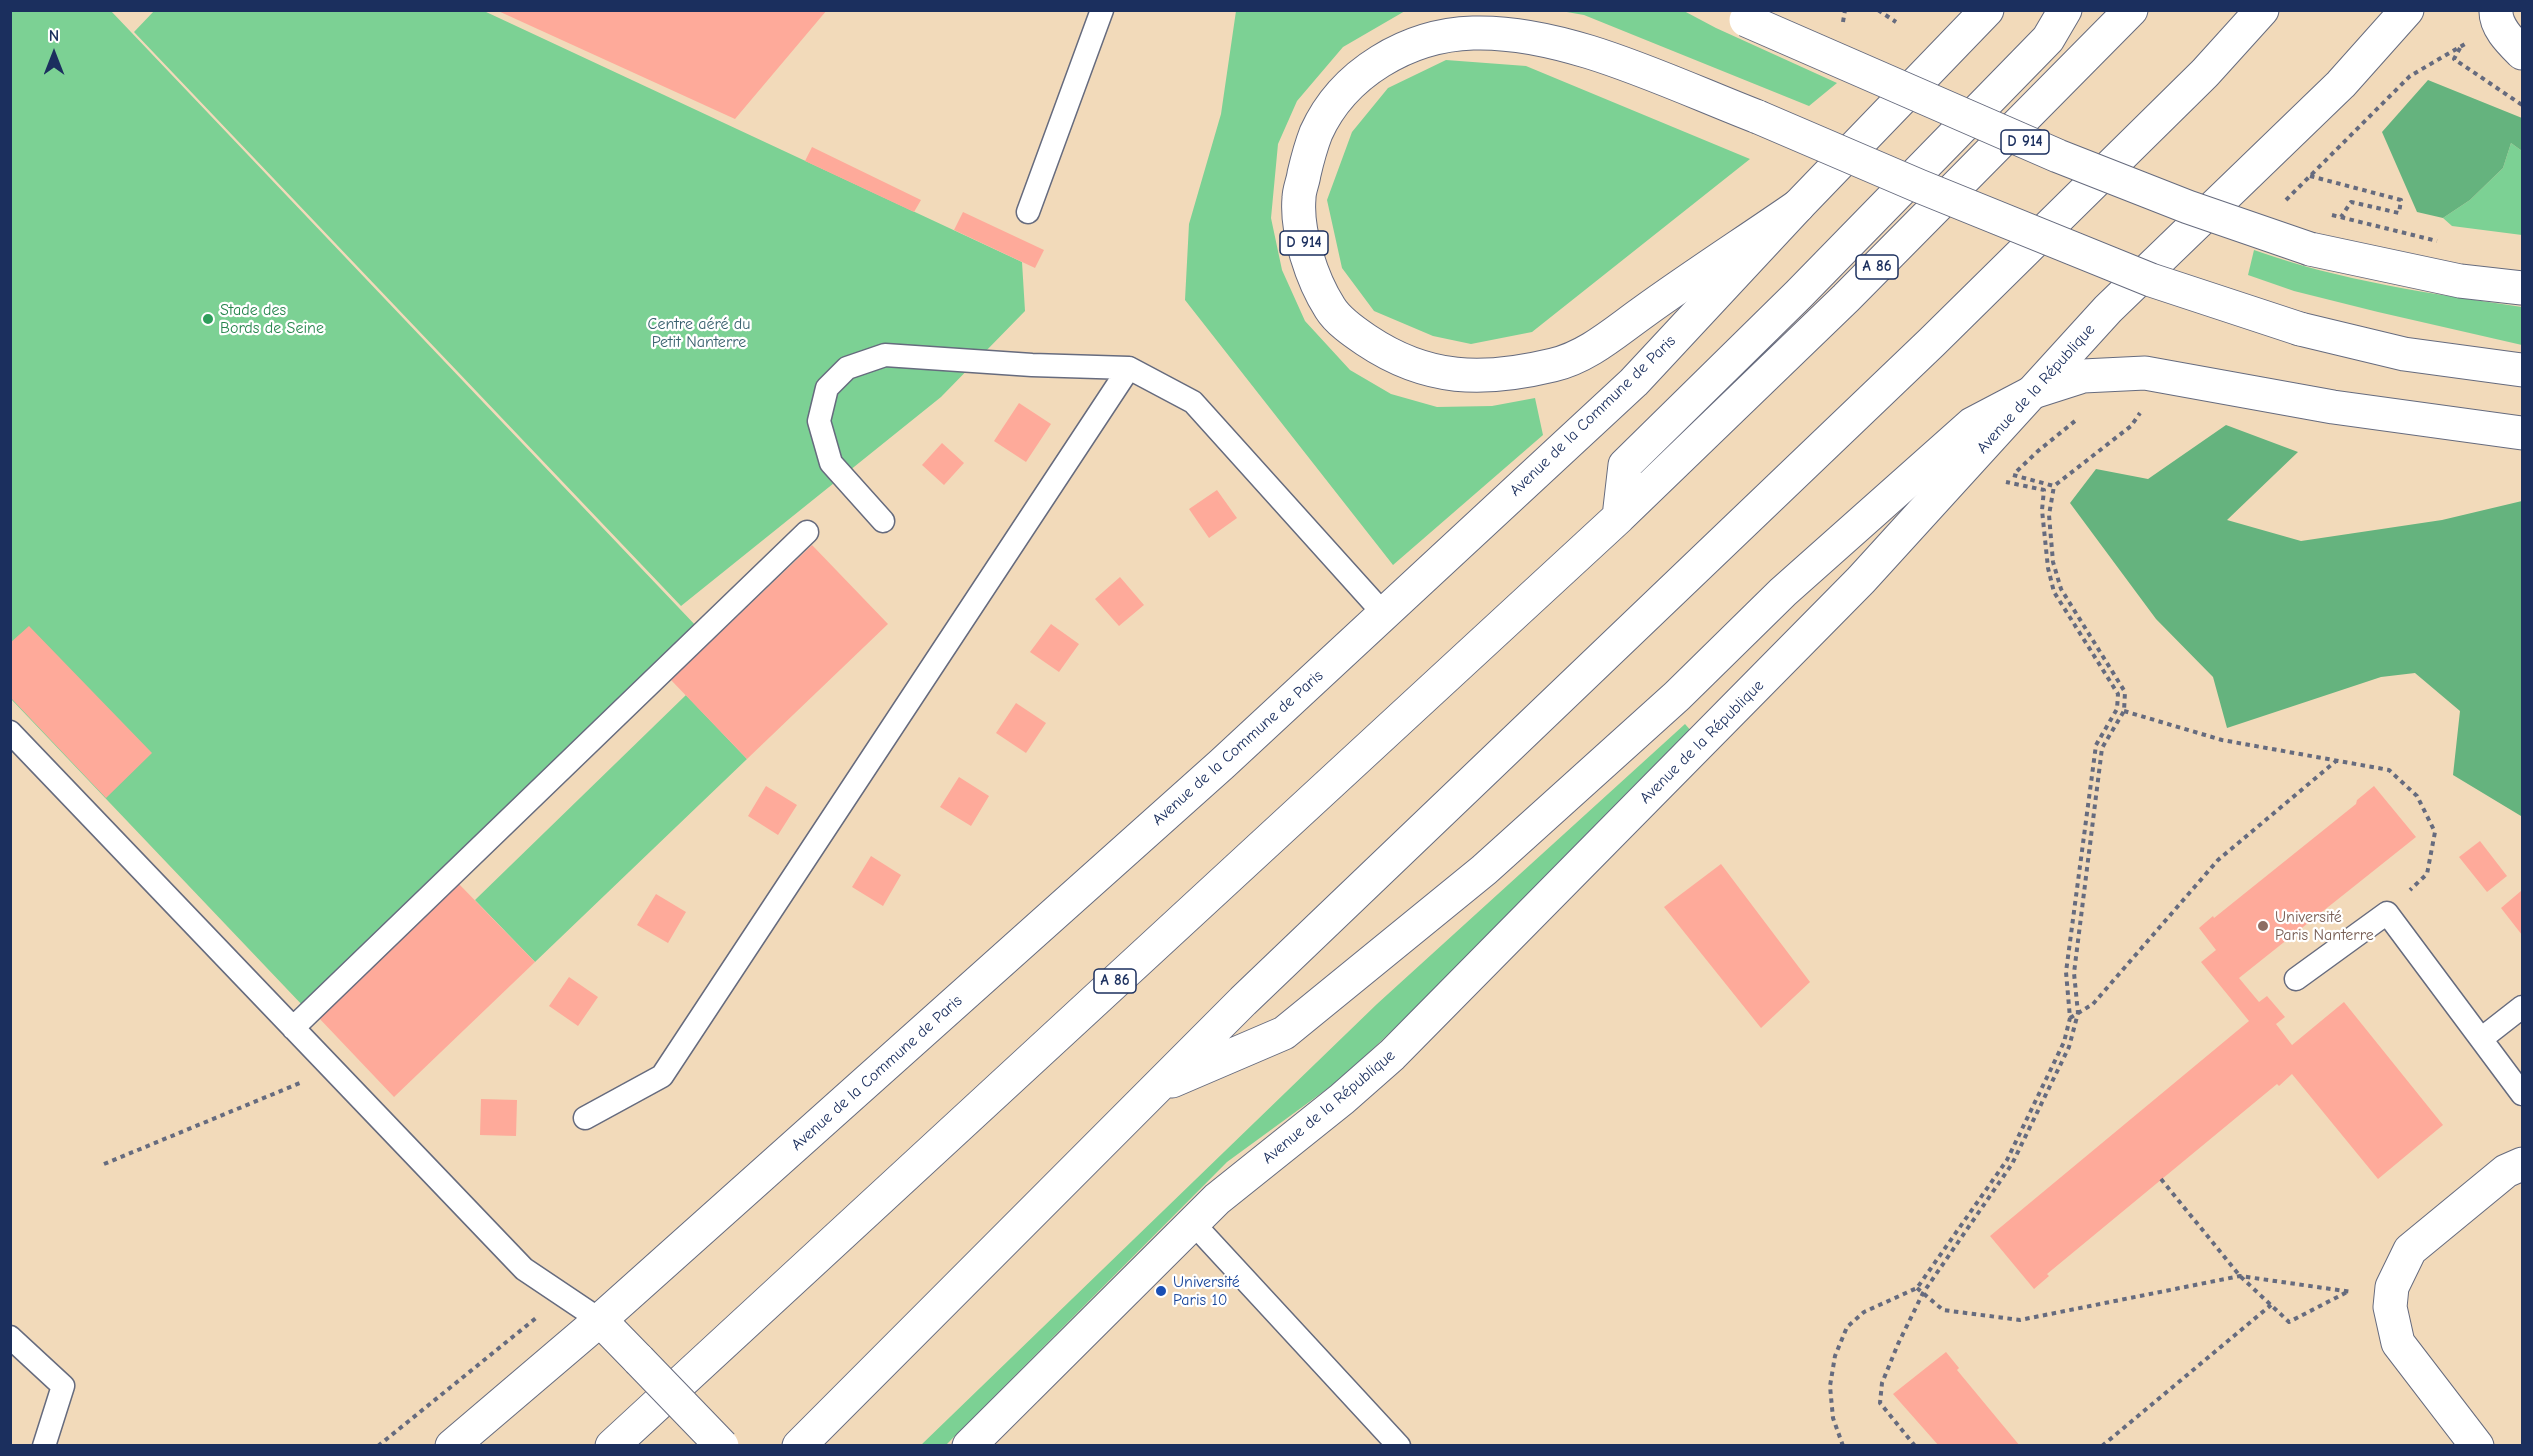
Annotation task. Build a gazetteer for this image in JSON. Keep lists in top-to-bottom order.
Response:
{
  "streets": {
    "main road": [
      "D 914",
      "A 86",
      "Avenue de la République",
      "Avenue de la Commune de Paris"
    ]
  },
  "crossings": [
    ["D 914", "Avenue de la Commune de Paris"]
  ],
  "parks": ["Centre aéré du Petit Nanterre"],
  "places": ["Stade des Bords de Seine", "Université Paris Nanterre", "Université Paris 10"],
  "north": "top"
}
